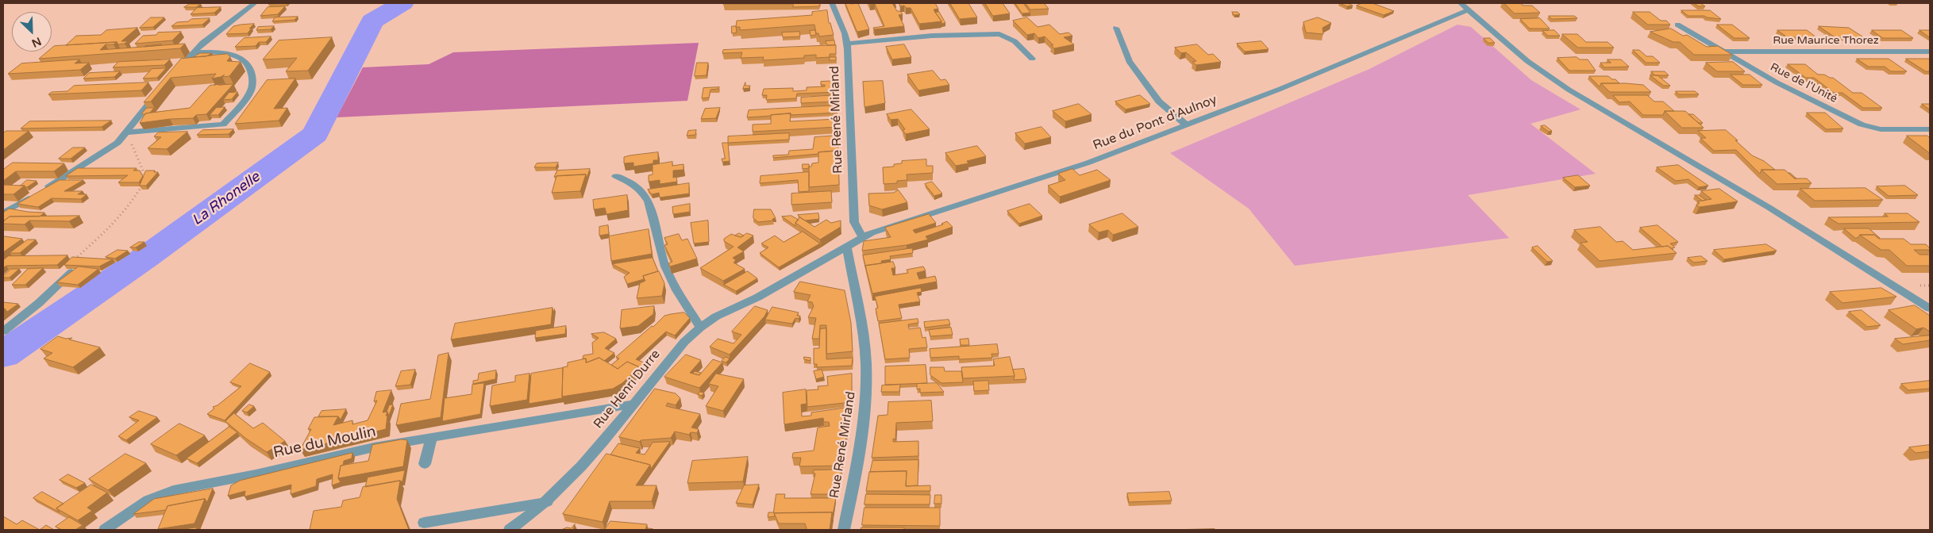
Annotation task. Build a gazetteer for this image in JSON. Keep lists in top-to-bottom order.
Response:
{
  "streets": {
    "street": [
      "Rue Maurice Thorez",
      "Rue de l'Unité",
      "Rue René Mirland",
      "Rue du Pont d'Aulnoy",
      "Rue Henri Durre",
      "Rue du Moulin"
    ]
  },
  "crossings": [
    ["Rue Maurice Thorez", "Rue de l'Unité"],
    ["Rue René Mirland", "Rue du Pont d'Aulnoy"],
    ["Rue du Pont d'Aulnoy", "Rue Henri Durre"],
    ["Rue Henri Durre", "Rue du Moulin"]
  ],
  "water": ["La Rhonelle"],
  "north": "bottom right"
}
